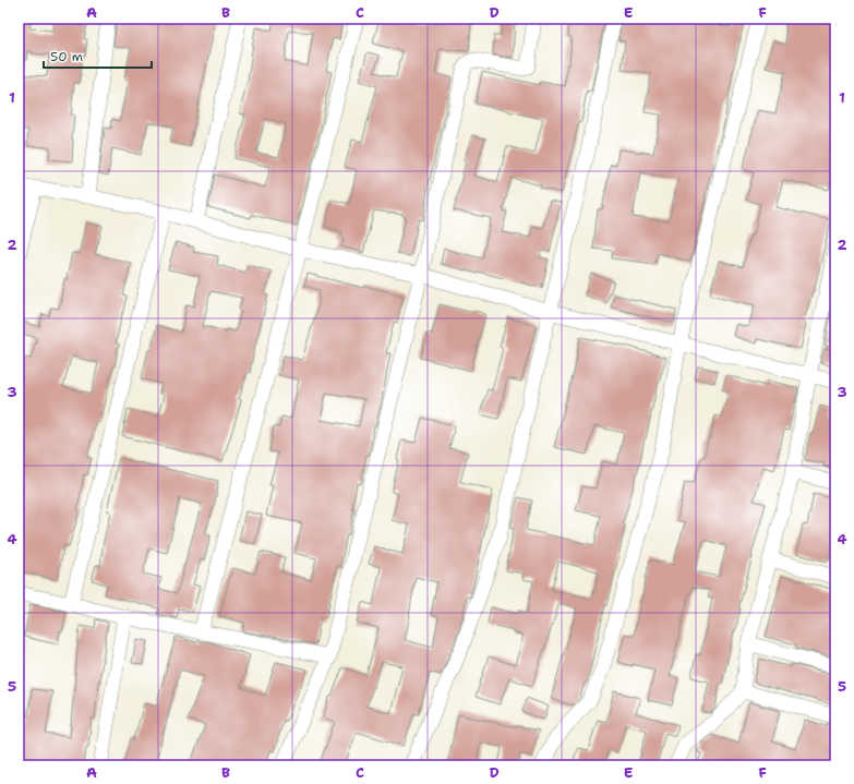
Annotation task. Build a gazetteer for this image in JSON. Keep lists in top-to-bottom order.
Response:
{
  "scale_bar": "50 m",
  "grid": {
    "columns": [
      "A",
      "B",
      "C",
      "D",
      "E",
      "F"
    ],
    "rows": [
      "1",
      "2",
      "3",
      "4",
      "5"
    ]
  }
}
